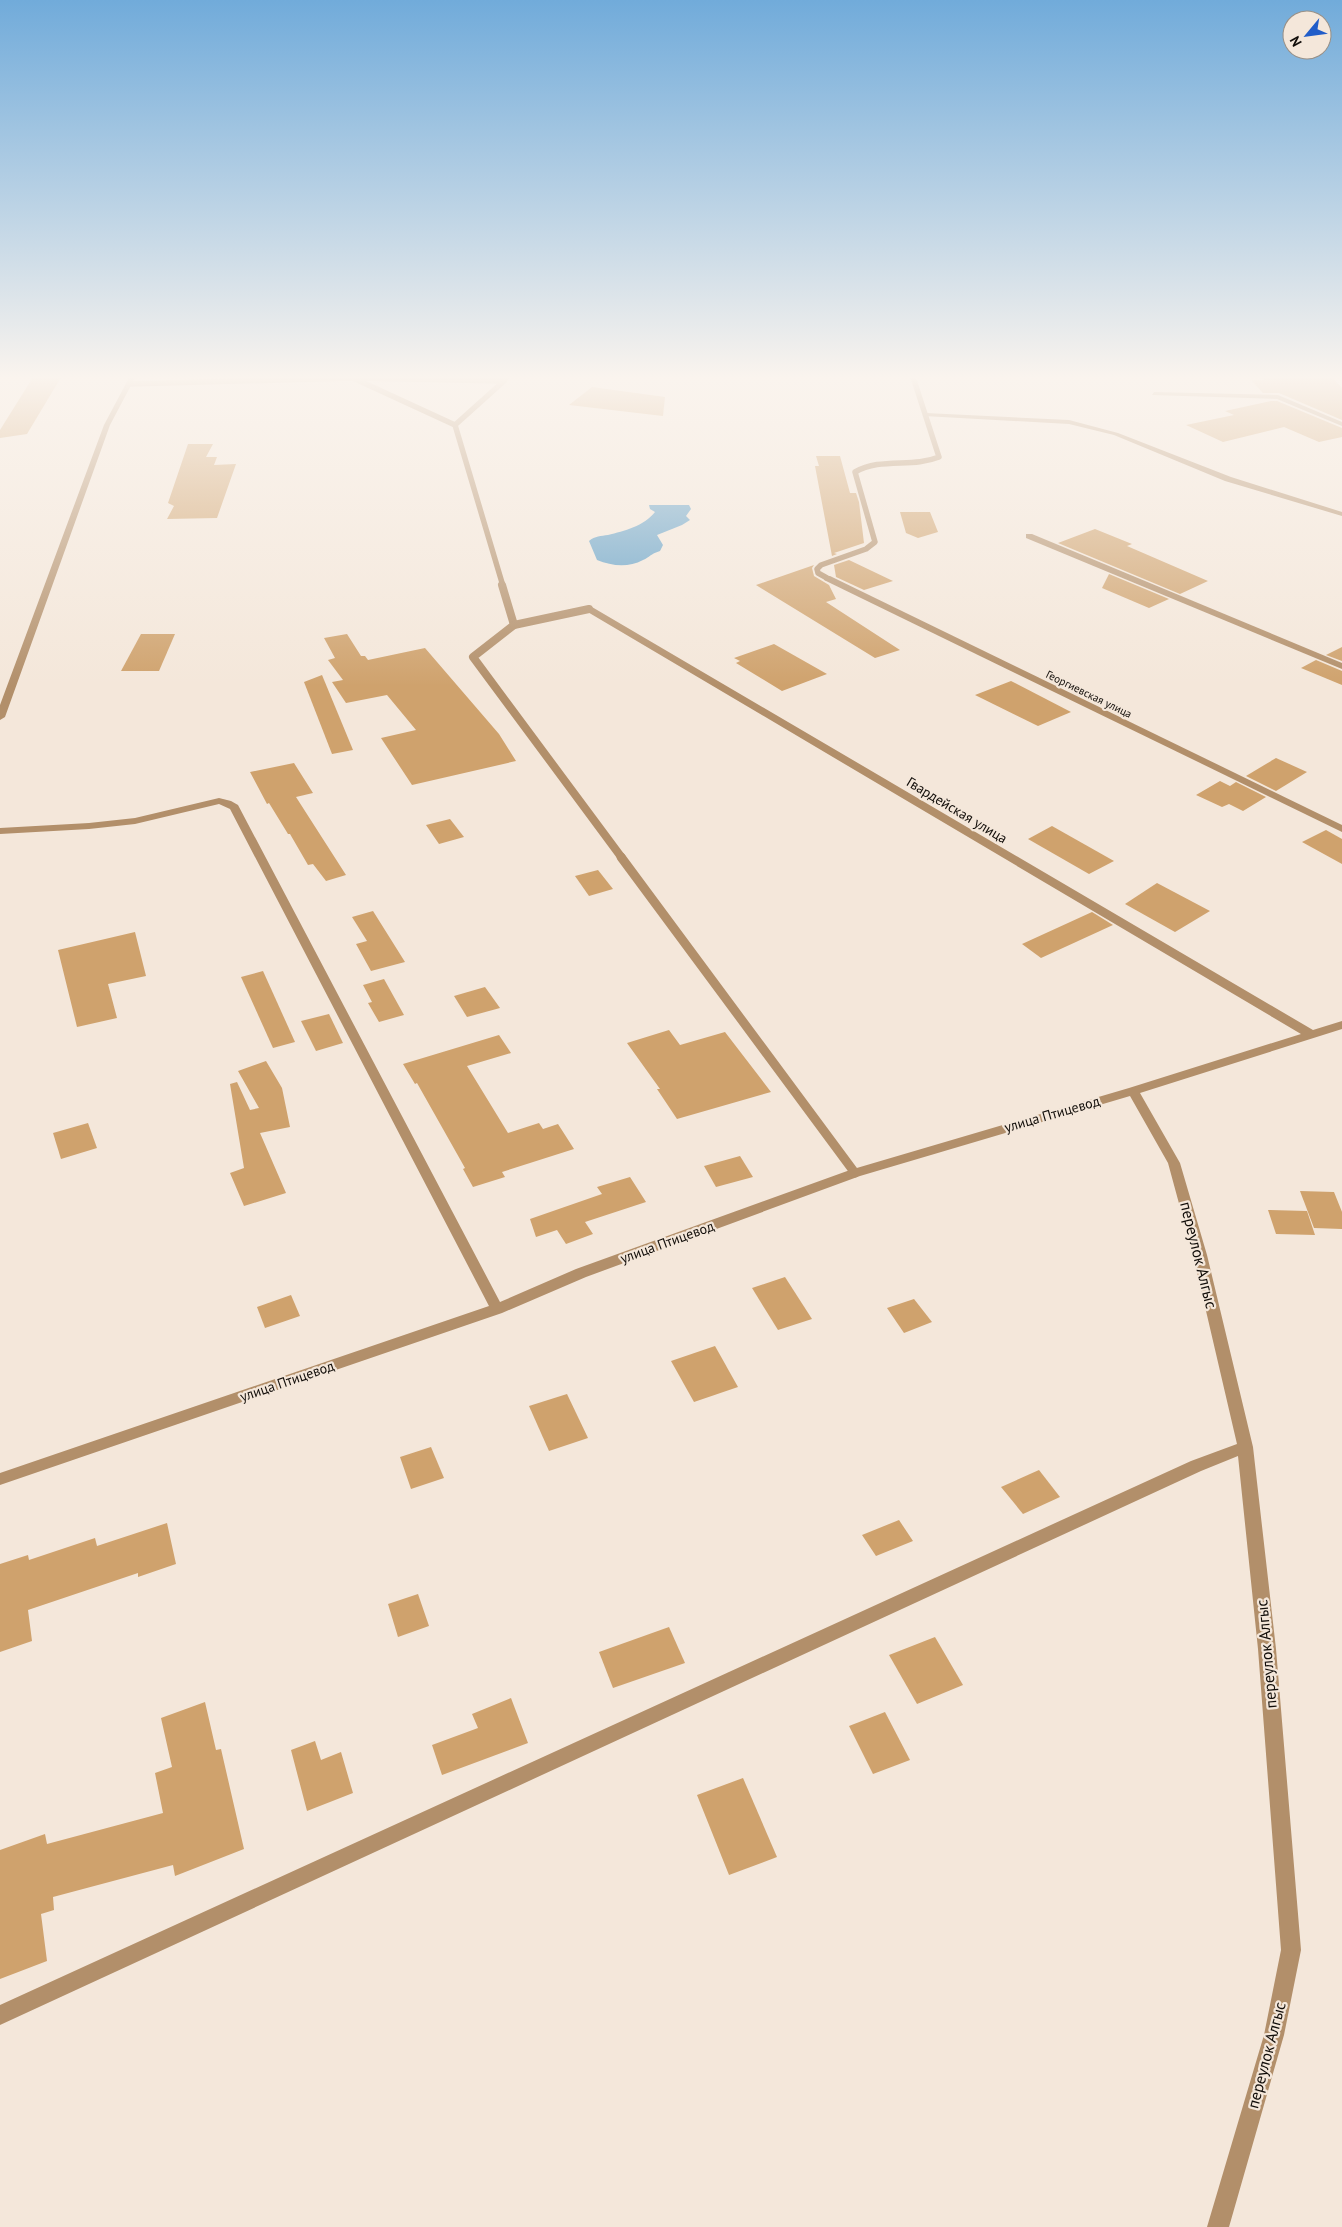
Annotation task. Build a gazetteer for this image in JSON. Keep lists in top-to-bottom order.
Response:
{
  "streets": {
    "street": [
      "Георгиевская улица",
      "Гвардейская улица",
      "улица Птицевод",
      "переулок Алгыс"
    ]
  },
  "crossings": [
    ["Гвардейская улица", "улица Птицевод"],
    ["улица Птицевод", "переулок Алгыс"]
  ],
  "north": "bottom left"
}
